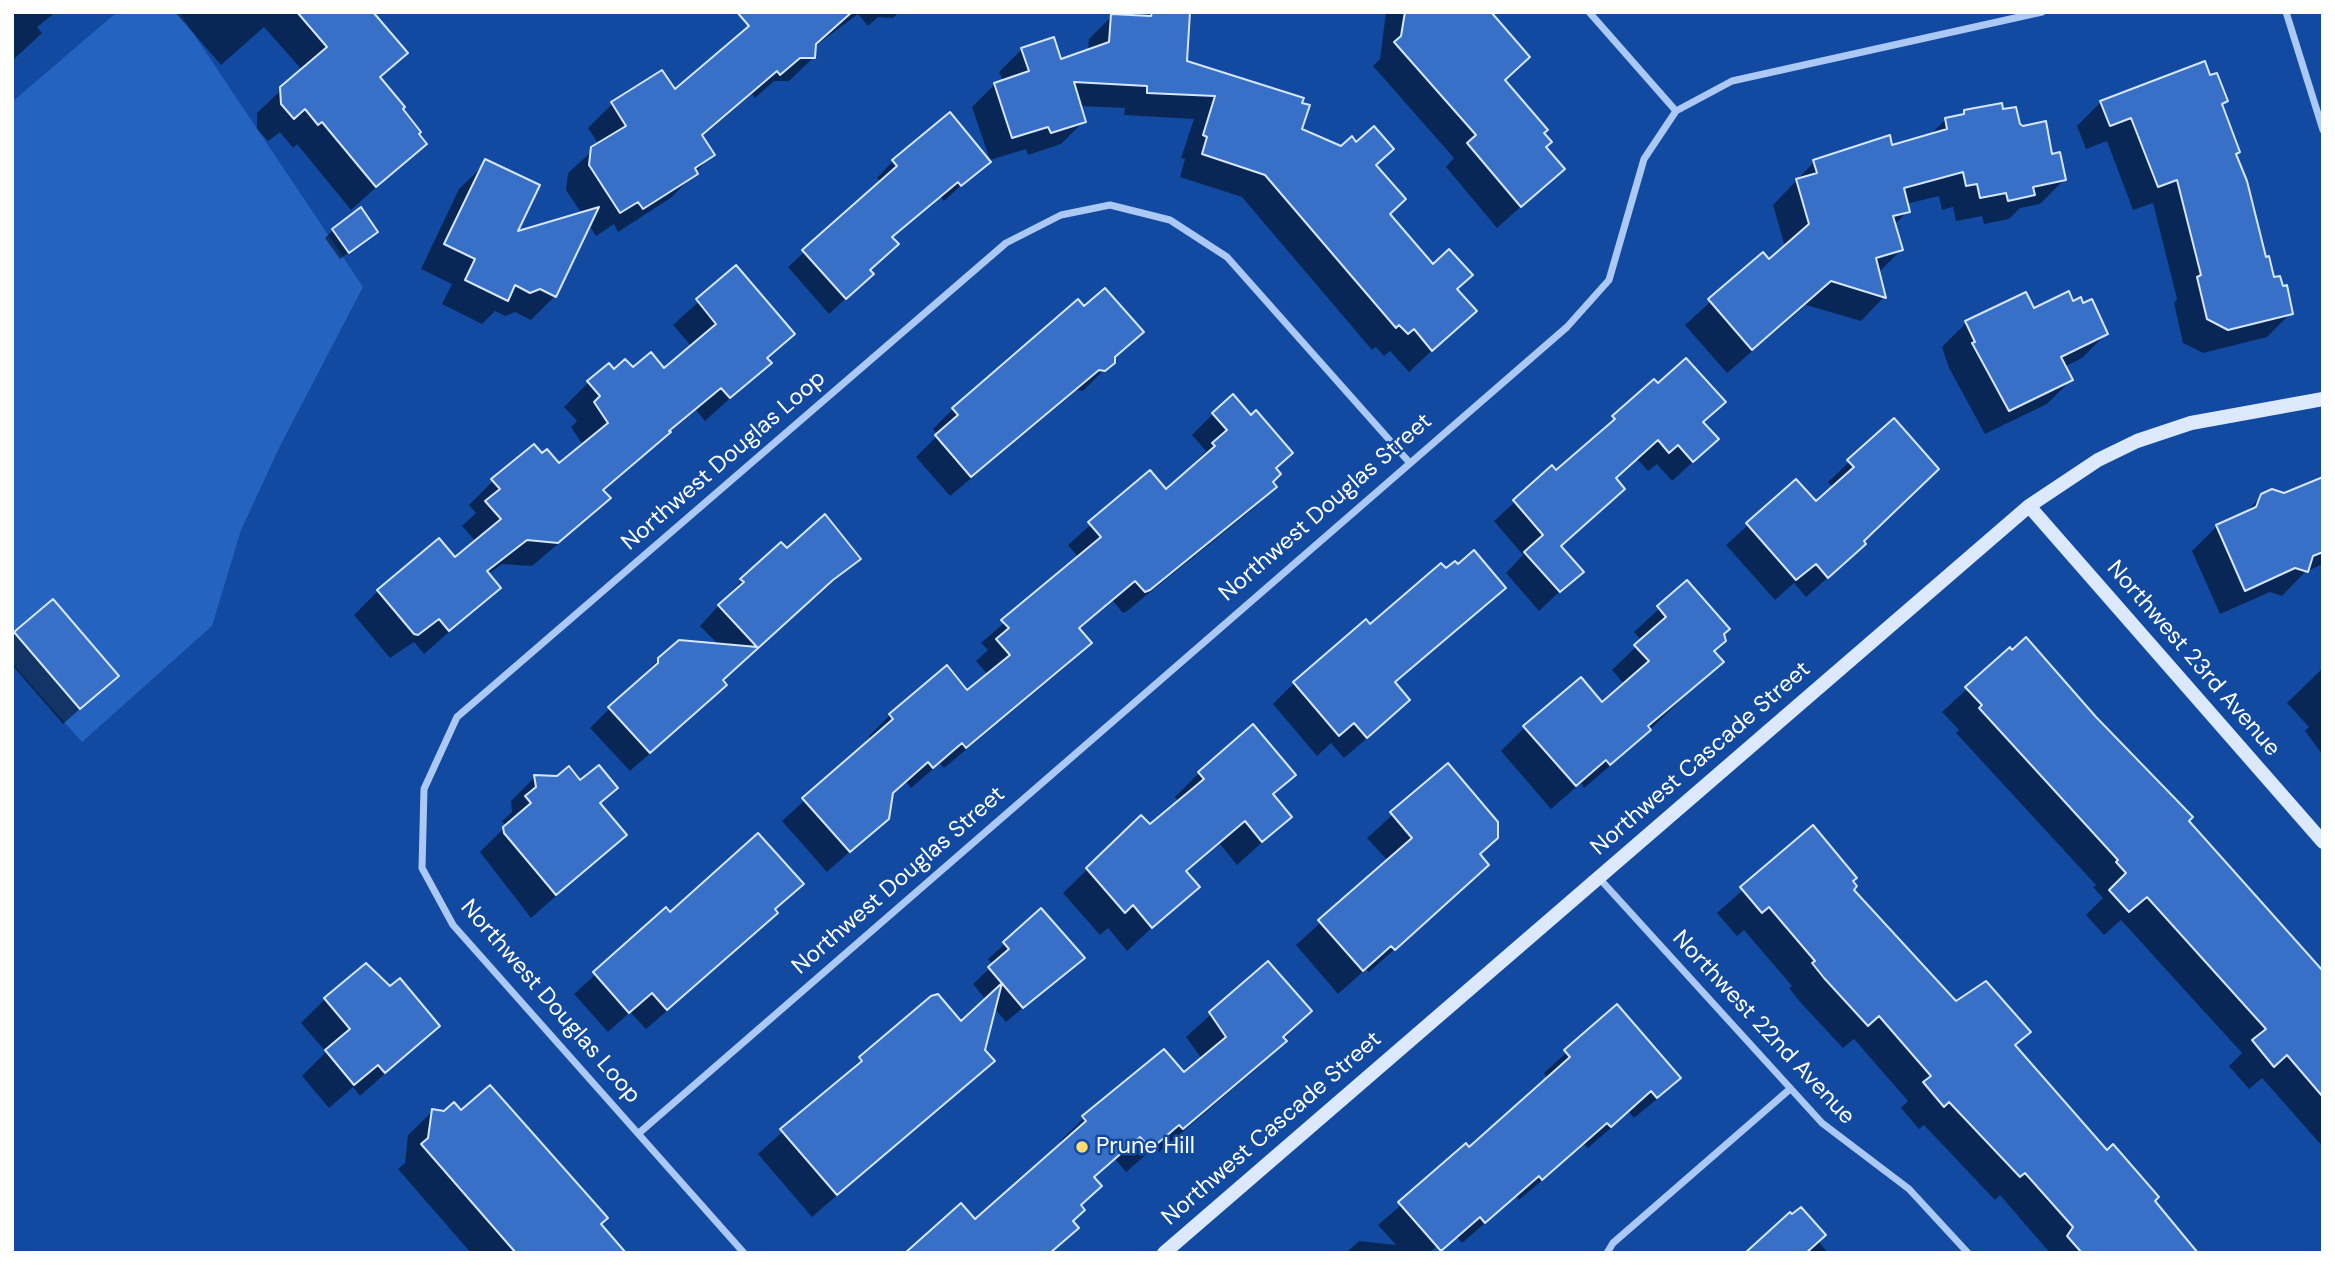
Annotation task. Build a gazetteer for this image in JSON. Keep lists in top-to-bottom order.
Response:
{
  "streets": {
    "street": [
      "Northwest Douglas Loop",
      "Northwest Douglas Street",
      "Northwest 23rd Avenue",
      "Northwest Cascade Street",
      "Northwest 22nd Avenue"
    ]
  },
  "crossings": [
    ["Northwest Douglas Loop", "Northwest Douglas Street"],
    ["Northwest 23rd Avenue", "Northwest Cascade Street"],
    ["Northwest Cascade Street", "Northwest 22nd Avenue"]
  ],
  "places": ["Prune Hill"]
}
